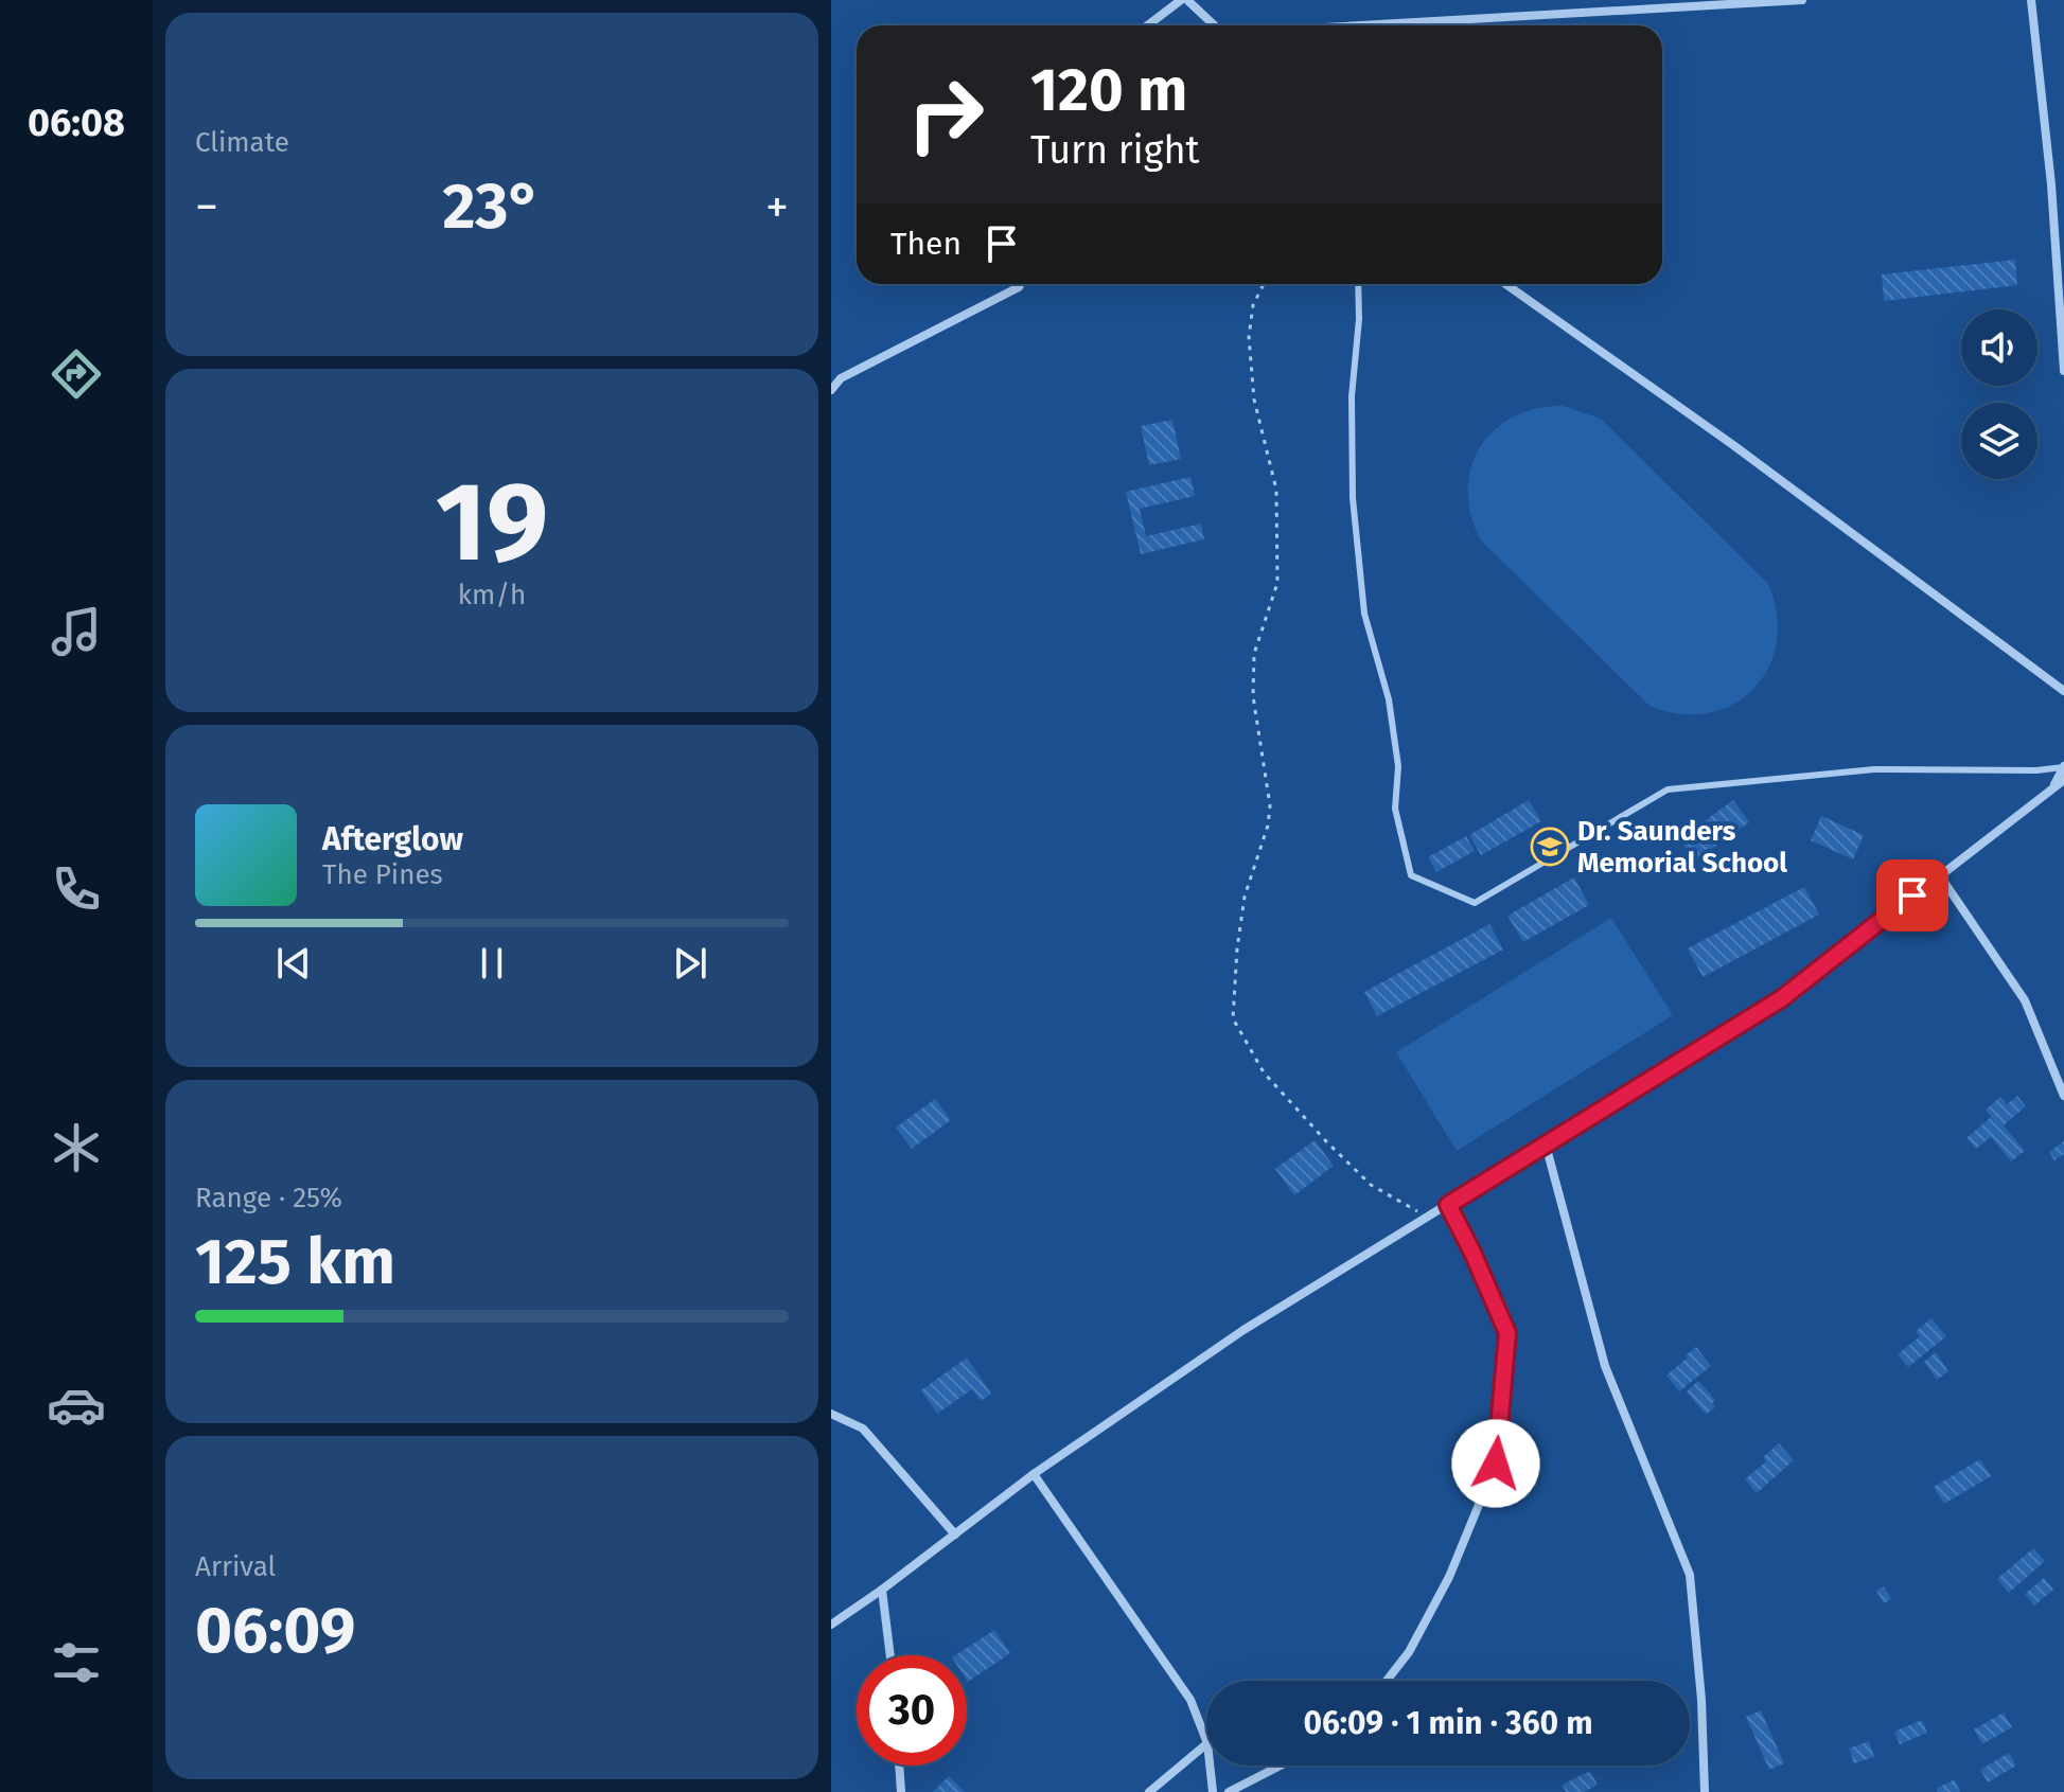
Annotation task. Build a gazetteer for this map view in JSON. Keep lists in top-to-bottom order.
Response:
{
  "places": {
    "school or university": ["Dr. Saunders Memorial School"]
  },
  "page": {
    "tabs": "06:08",
    "tile": [
      "Climate",
      ["19", "km/h"],
      ["Range · 25%", "125 km"],
      ["Arrival", "06:09"]
    ],
    "turn": ["120 m", "Turn right"],
    "heat": ["−", "23°", "+"],
    "then": "Then",
    "song": ["Afterglow", "The Pines"],
    "limit": "30",
    "trip": "06:09 · 1 min · 360 m"
  }
}
